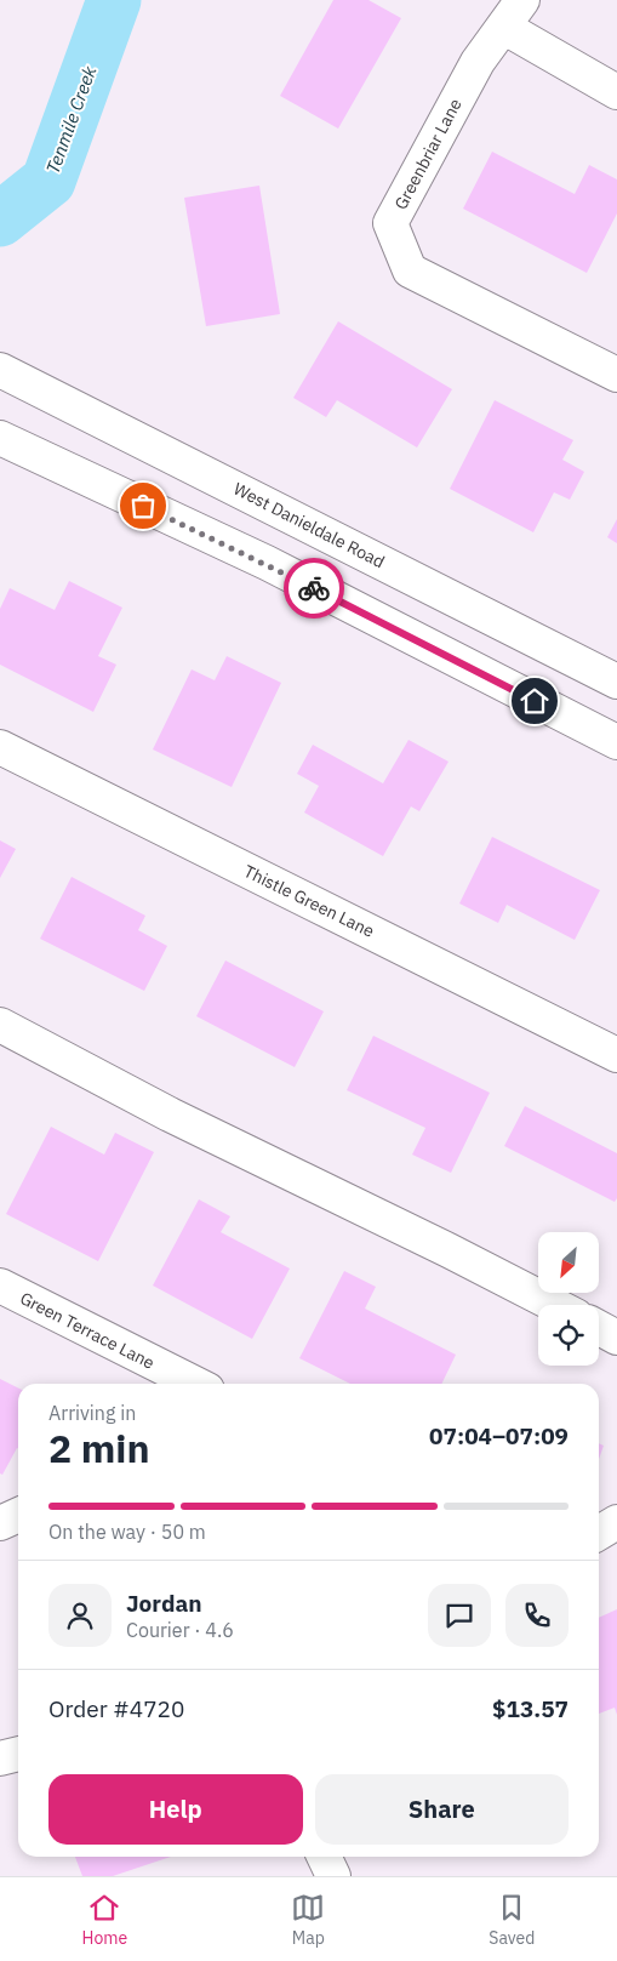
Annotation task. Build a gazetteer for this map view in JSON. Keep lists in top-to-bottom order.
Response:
{
  "streets": {
    "street": [
      "Greenbriar Lane",
      "West Danieldale Road",
      "Thistle Green Lane",
      "Green Terrace Lane"
    ]
  },
  "water": ["Tenmile Creek"],
  "north": "bottom left",
  "page": {
    "heading": ["2 min", "Arriving in", "07:04–07:09"],
    "panel": [
      "Jordan",
      "Courier · 4.6",
      "Order #4720",
      "$13.57"
    ],
    "bar": "On the way · 50 m",
    "buttons": ["Help", "Share"],
    "tabs": ["Home", "Map", "Saved"]
  }
}
